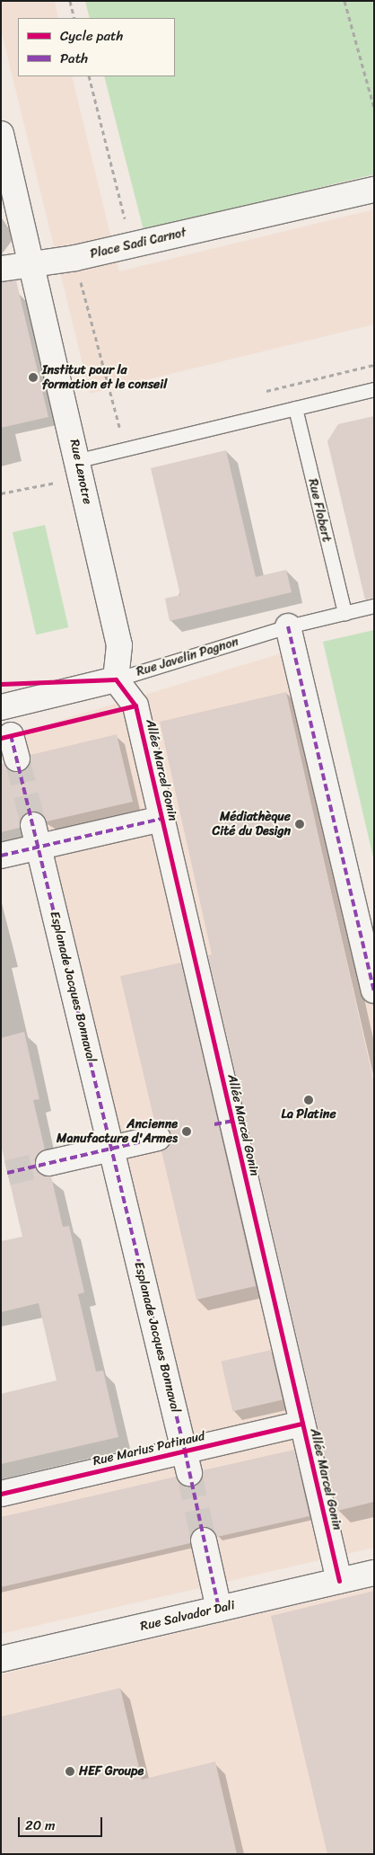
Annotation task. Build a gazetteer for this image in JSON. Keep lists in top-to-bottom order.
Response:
{
  "streets": {
    "street": [
      "Place Sadi Carnot",
      "Rue Lenotre",
      "Rue Javelin Pagnon",
      "Allée Marcel Gonin",
      "Esplanade Jacques Bonnaval",
      "Rue Marius Patinaud",
      "Rue Salvador Dali"
    ],
    "lane": ["Rue Flobert"]
  },
  "crossings": [
    ["Place Sadi Carnot", "Rue Lenotre"],
    ["Rue Lenotre", "Rue Javelin Pagnon"],
    ["Rue Lenotre", "Allée Marcel Gonin"],
    ["Rue Flobert", "Rue Javelin Pagnon"],
    ["Rue Javelin Pagnon", "Allée Marcel Gonin"],
    ["Allée Marcel Gonin", "Rue Marius Patinaud"],
    ["Allée Marcel Gonin", "Rue Salvador Dali"],
    ["Esplanade Jacques Bonnaval", "Rue Marius Patinaud"]
  ],
  "places": [
    "Institut pour la formation et le conseil",
    "Médiathèque Cité du Design",
    "La Platine",
    "Ancienne Manufacture d'Armes",
    "HEF Groupe"
  ],
  "legend": ["Cycle path", "Path"],
  "scale_bar": "20 m"
}
